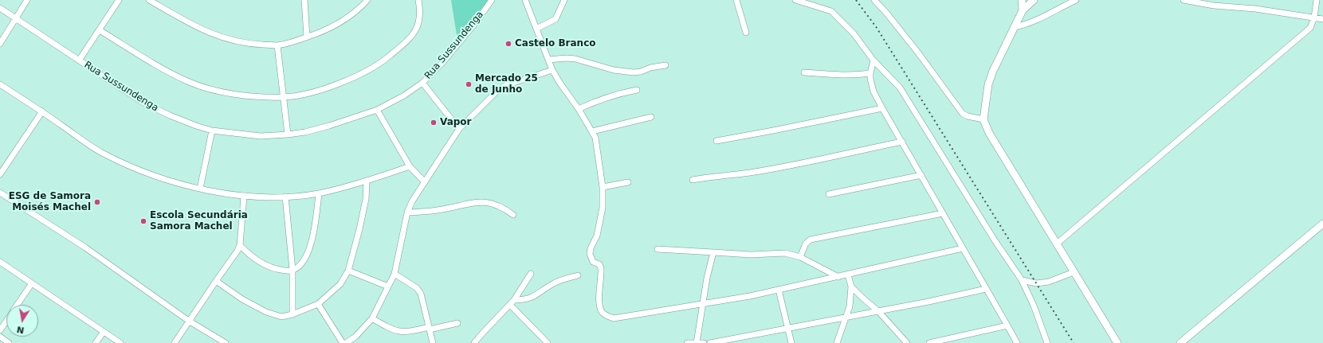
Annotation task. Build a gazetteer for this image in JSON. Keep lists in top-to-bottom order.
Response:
{
  "streets": {
    "street": ["Rua Sussundenga"]
  },
  "places": [
    "Castelo Branco",
    "Mercado 25 de Junho",
    "Vapor",
    "ESG de Samora Moisés Machel",
    "Escola Secundária Samora Machel"
  ],
  "north": "bottom"
}
